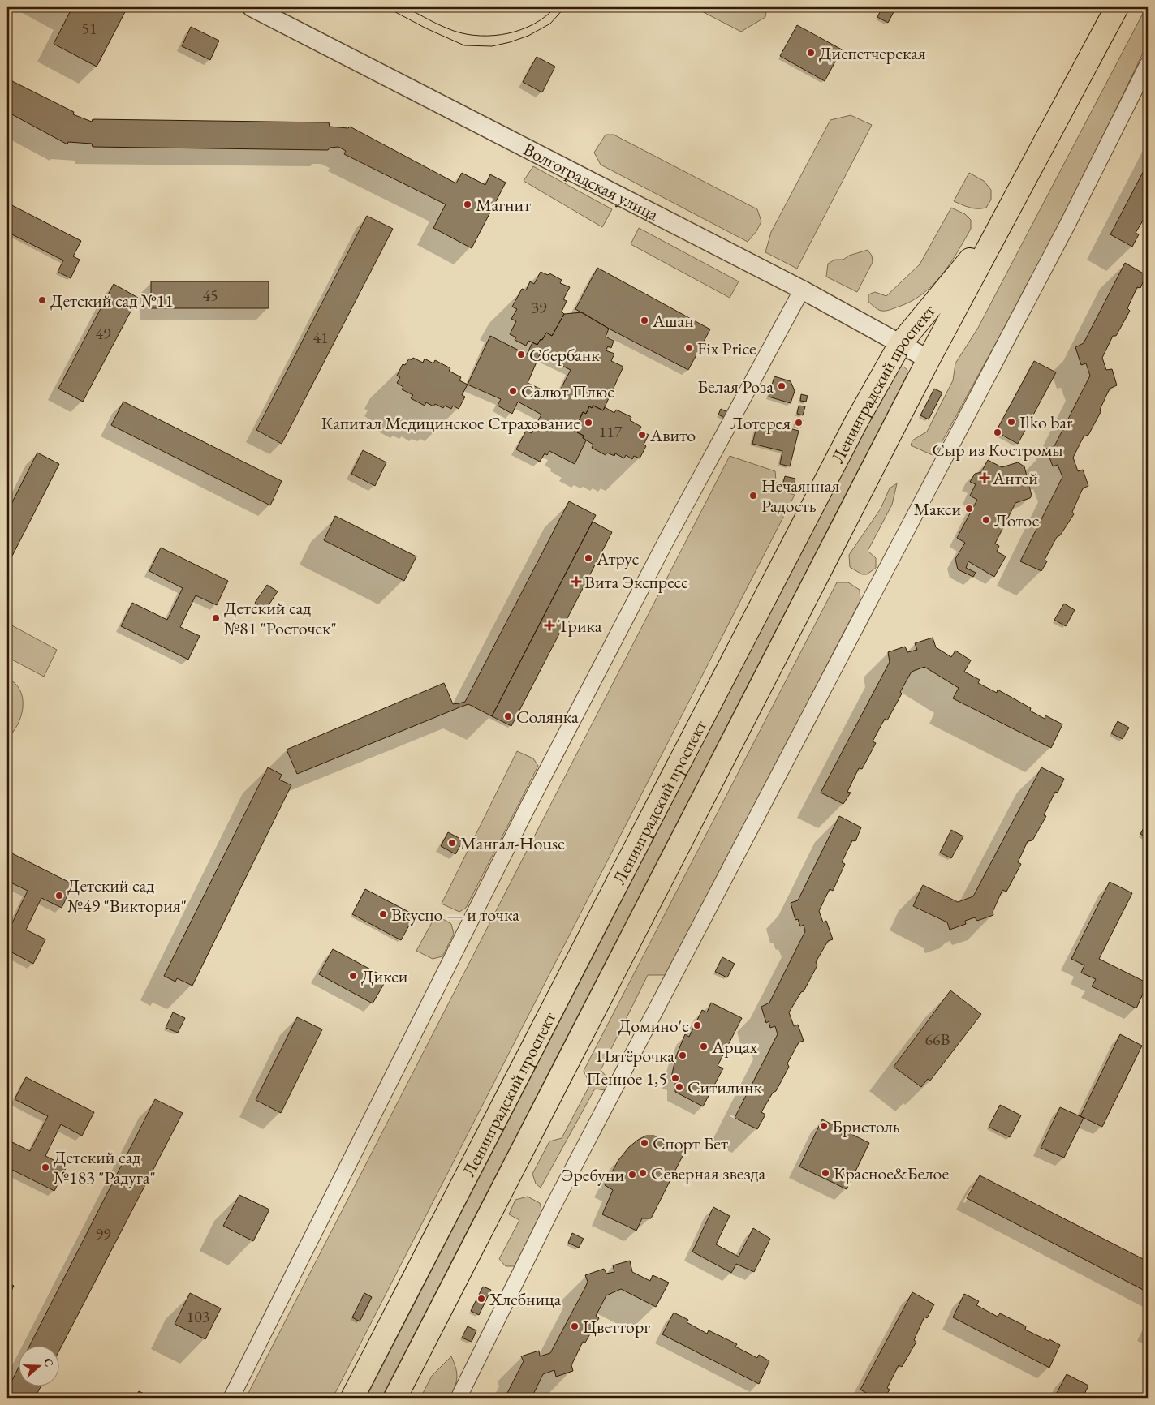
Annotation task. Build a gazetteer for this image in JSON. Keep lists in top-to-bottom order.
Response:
{
  "streets": {
    "main road": ["Ленинградский проспект"],
    "street": ["Волгоградская улица"]
  },
  "crossings": [
    ["Волгоградская улица", "Ленинградский проспект"]
  ],
  "places": {
    "other": [
      "Диспетчерская",
      "Магнит",
      "Детский сад №11",
      "Ашан",
      "Fix Price",
      "Сбербанк",
      "Белая Роза",
      "Салют Плюс",
      "Ilko bar",
      "Капитал Медицинское Страхование",
      "Лотерея",
      "Сыр из Костромы",
      "Авито",
      "Нечаянная Радость",
      "Макси",
      "Лотос",
      "Атрус",
      "Детский сад №81 \"Росточек\"",
      "Солянка",
      "Мангал-House",
      "Детский сад №49 \"Виктория\"",
      "Вкусно — и точка",
      "Дикси",
      "Домино'c",
      "Арцах",
      "Пятёрочка",
      "Пенное 1,5",
      "Ситилинк",
      "Бристоль",
      "Спорт Бет",
      "Детский сад №183 \"Радуга\"",
      "Северная звезда",
      "Красное&Белое",
      "Эребуни",
      "Хлебница",
      "Цветторг"
    ],
    "health": ["Антей", "Вита Экспресс", "Трика"]
  },
  "house_numbers": [
    "51",
    "45",
    "39",
    "49",
    "41",
    "117",
    "66В",
    "99",
    "103"
  ],
  "north": "right"
}
